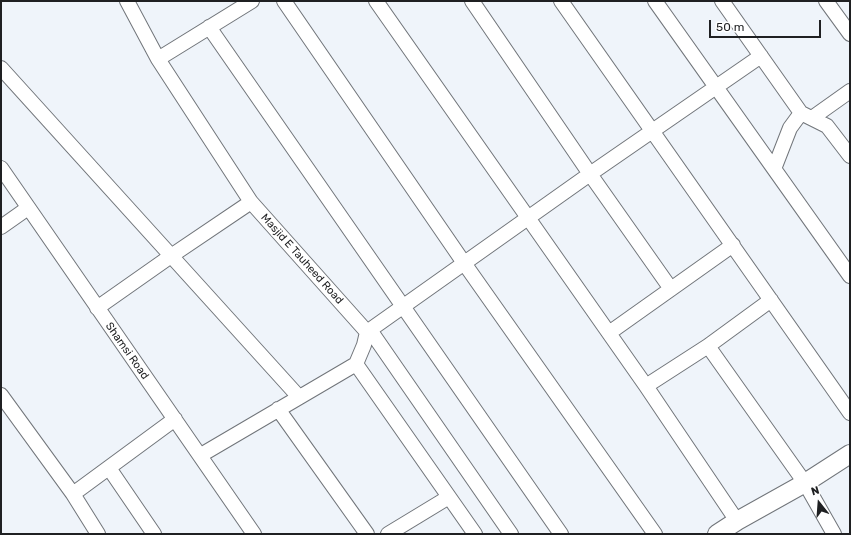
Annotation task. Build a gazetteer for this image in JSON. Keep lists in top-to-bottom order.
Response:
{
  "streets": {
    "street": ["Masjid E Tauheed Road", "Shamsi Road"]
  },
  "scale_bar": "50 m",
  "north": "top"
}
